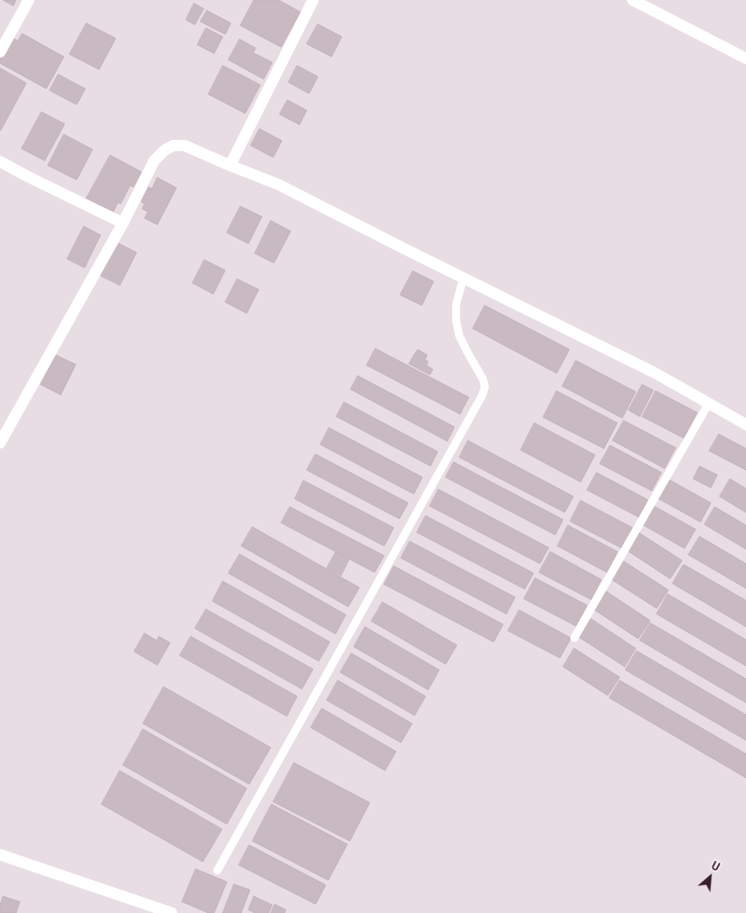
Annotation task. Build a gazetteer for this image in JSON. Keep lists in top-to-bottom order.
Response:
{
  "north": "top right"
}
